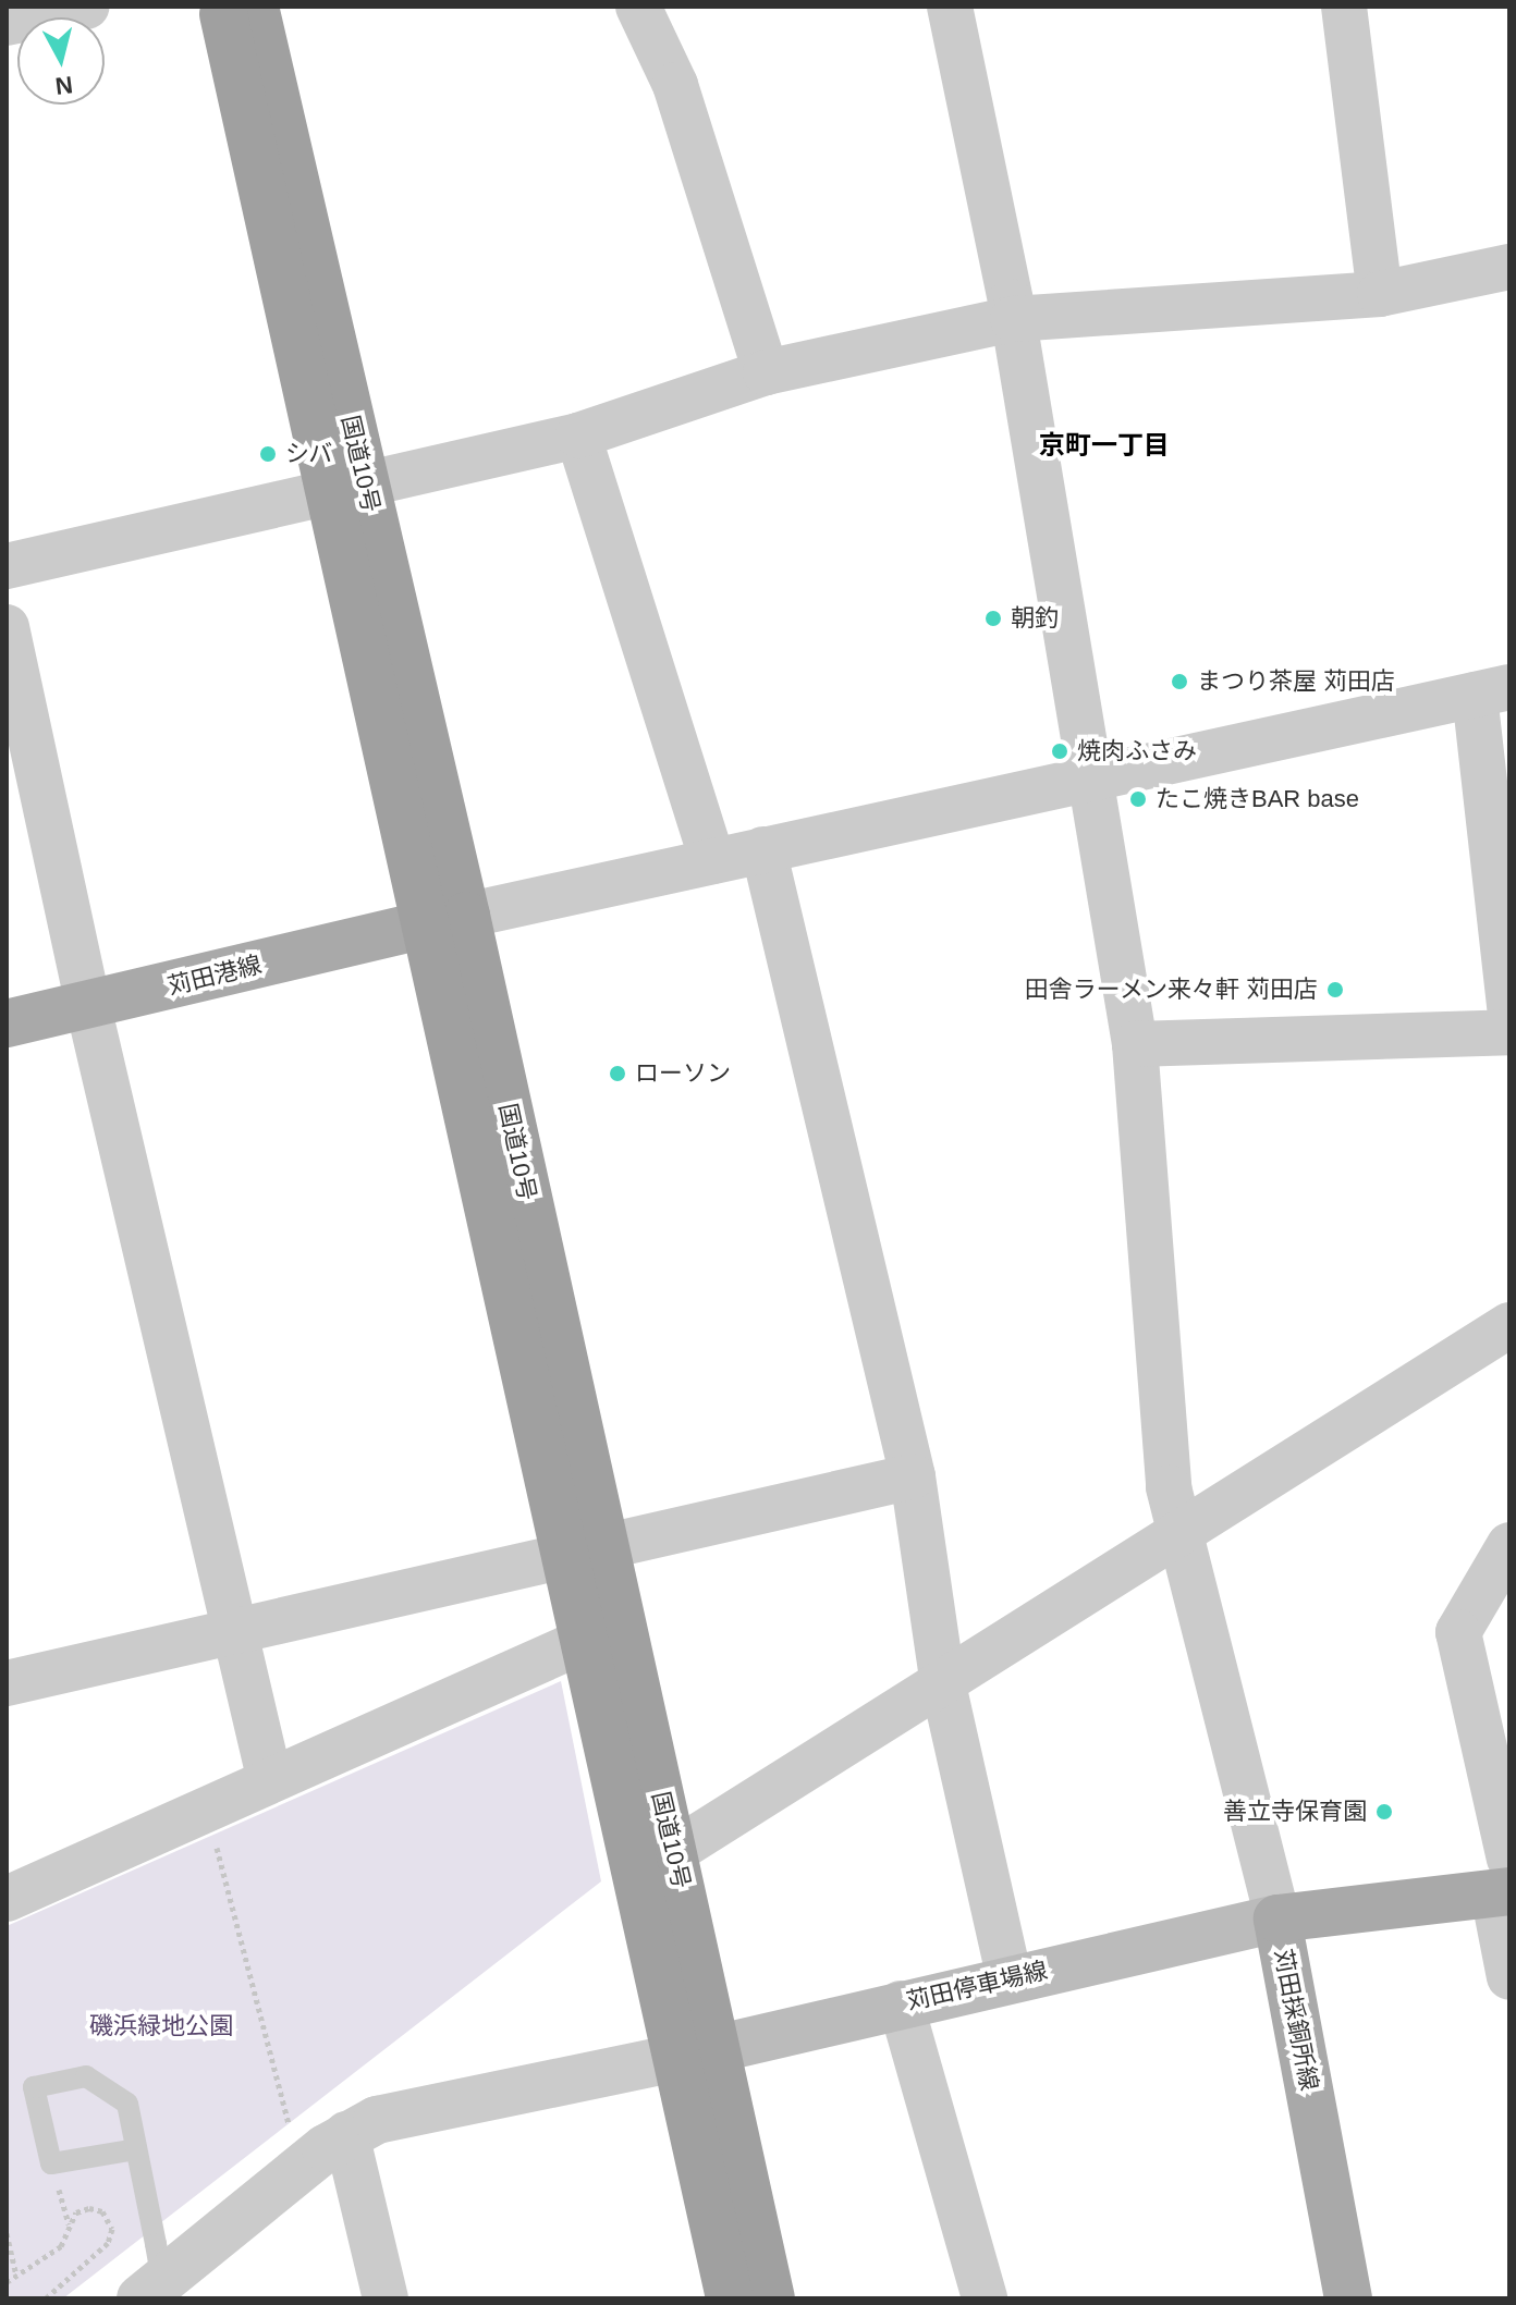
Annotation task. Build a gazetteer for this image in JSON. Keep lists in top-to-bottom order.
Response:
{
  "streets": {
    "highway": ["国道10号"],
    "main road": ["苅田港線", "苅田停車場線", "苅田採銅所線"]
  },
  "crossings": [
    ["国道10号", "苅田港線"],
    ["国道10号", "苅田停車場線"],
    ["苅田停車場線", "苅田採銅所線"]
  ],
  "districts": ["京町一丁目"],
  "parks": ["磯浜緑地公園"],
  "places": [
    "シバ",
    "朝釣",
    "まつり茶屋 苅田店",
    "焼肉ふさみ",
    "たこ焼きBAR base",
    "田舎ラーメン来々軒 苅田店",
    "ローソン",
    "善立寺保育園"
  ],
  "north": "bottom"
}
